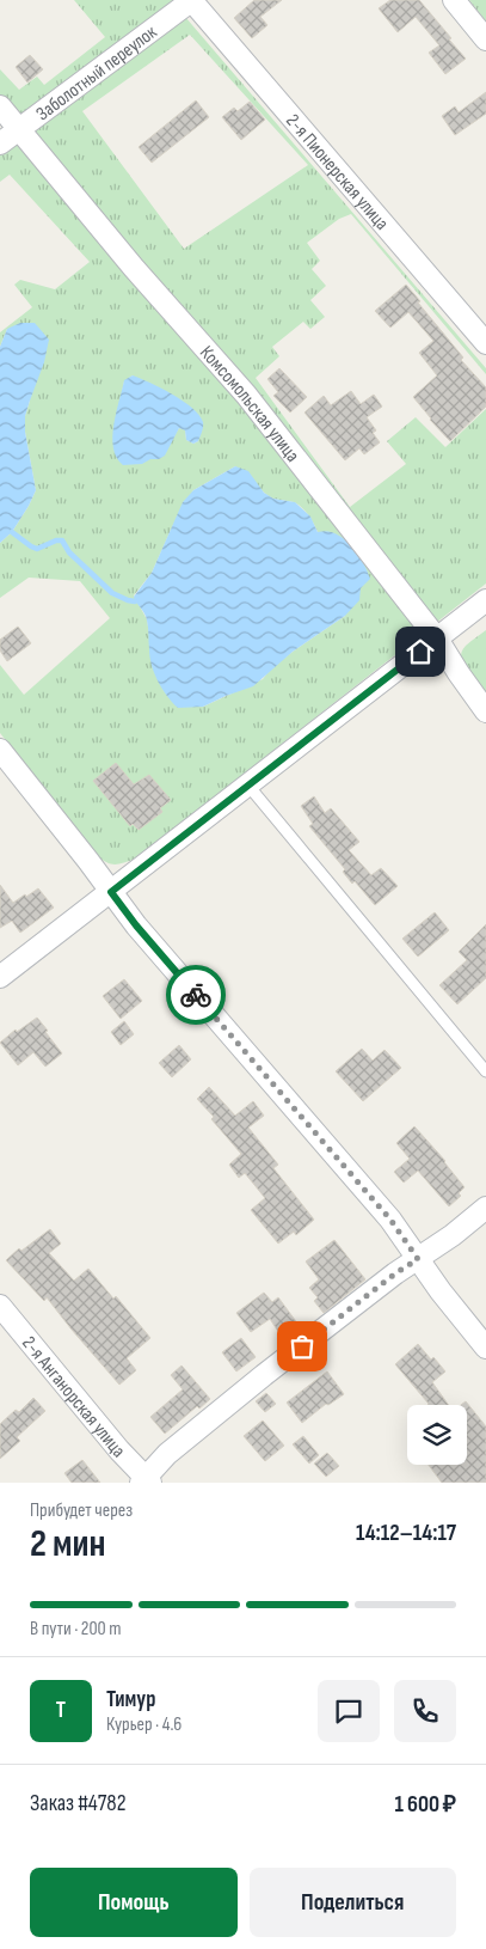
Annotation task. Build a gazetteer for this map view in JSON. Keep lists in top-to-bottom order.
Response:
{
  "streets": {
    "street": [
      "Заболотный переулок",
      "2-я Пионерская улица",
      "Комсомольская улица",
      "2-я Анганорская улица"
    ]
  },
  "crossings": [
    ["Заболотный переулок", "2-я Пионерская улица"],
    ["Заболотный переулок", "Комсомольская улица"]
  ],
  "page": {
    "heading": ["2 мин", "Прибудет через", "14:12–14:17"],
    "panel": [
      "Тимур",
      "Курьер · 4.6",
      "Заказ #4782",
      "1 600 ₽"
    ],
    "bar": "В пути · 200 m",
    "round": "Т",
    "buttons": ["Помощь", "Поделиться"]
  }
}
